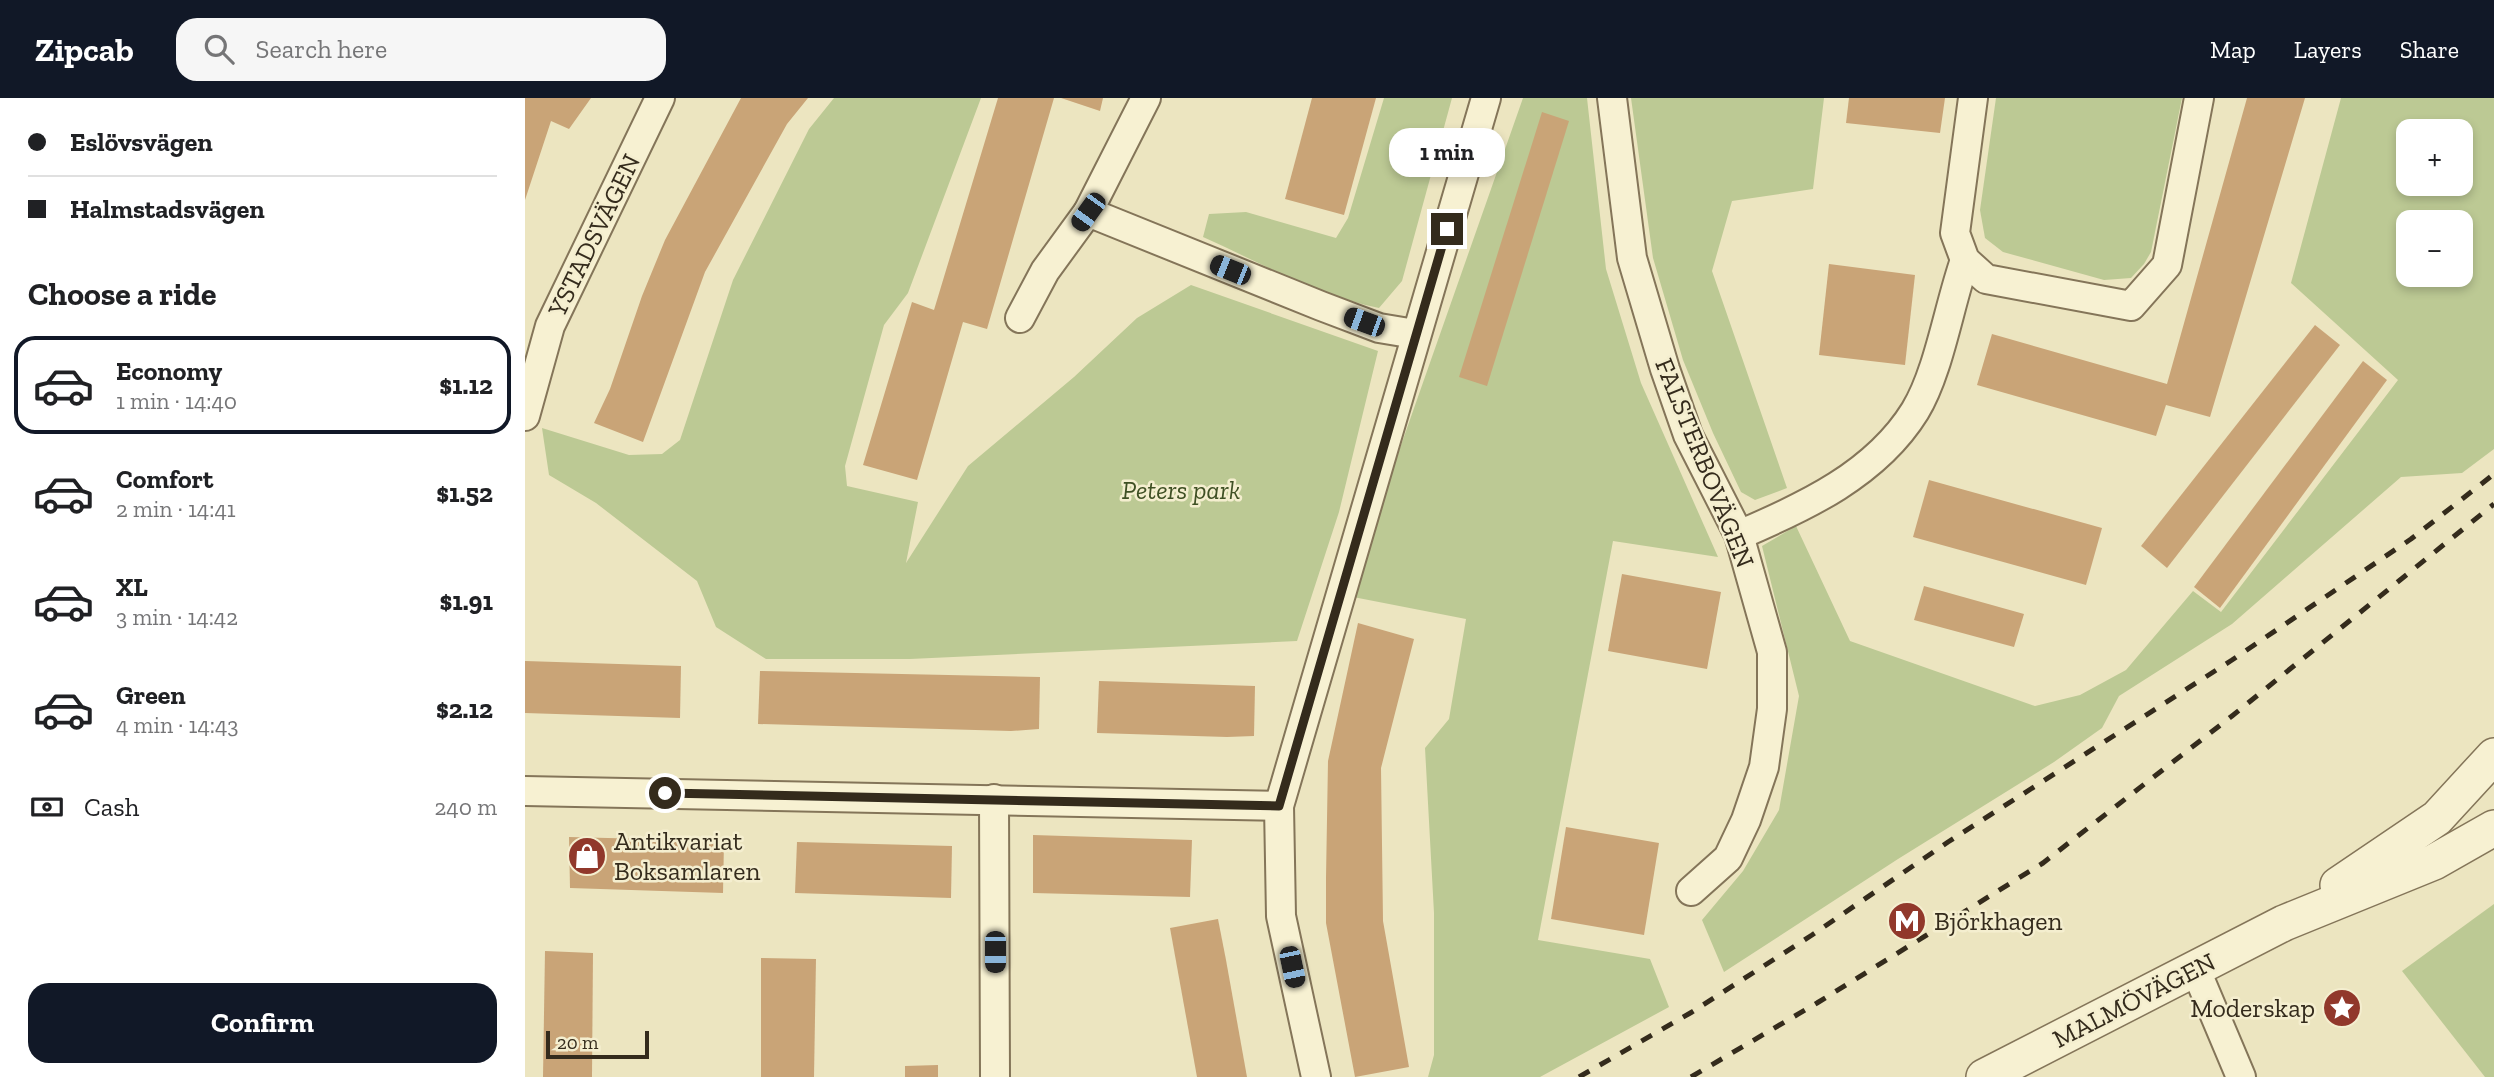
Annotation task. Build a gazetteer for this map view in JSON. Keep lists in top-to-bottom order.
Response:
{
  "streets": {
    "street": ["YSTADSVÄGEN", "FALSTERBOVÄGEN", "MALMÖVÄGEN"]
  },
  "parks": ["Peters park"],
  "places": {
    "shop": ["Antikvariat Boksamlaren"],
    "metro station": ["Björkhagen"],
    "place": ["Moderskap"]
  },
  "scale_bar": "20 m",
  "page": {
    "header": "Zipcab",
    "search": "Search here",
    "nav": ["Map", "Layers", "Share"],
    "banner": ["Eslövsvägen", "Halmstadsvägen"],
    "map_buttons": ["+", "−"],
    "bubble": "1 min",
    "heading": "Choose a ride",
    "list": [
      {
        "name": "Economy",
        "note": "1 min · 14:40",
        "value": "$1.12"
      },
      {
        "name": "Comfort",
        "note": "2 min · 14:41",
        "value": "$1.52"
      },
      {
        "name": "XL",
        "note": "3 min · 14:42",
        "value": "$1.91"
      },
      {
        "name": "Green",
        "note": "4 min · 14:43",
        "value": "$2.12"
      }
    ],
    "pay": ["Cash", "240 m"],
    "buttons": "Confirm",
    "scale": "20 m"
  }
}
